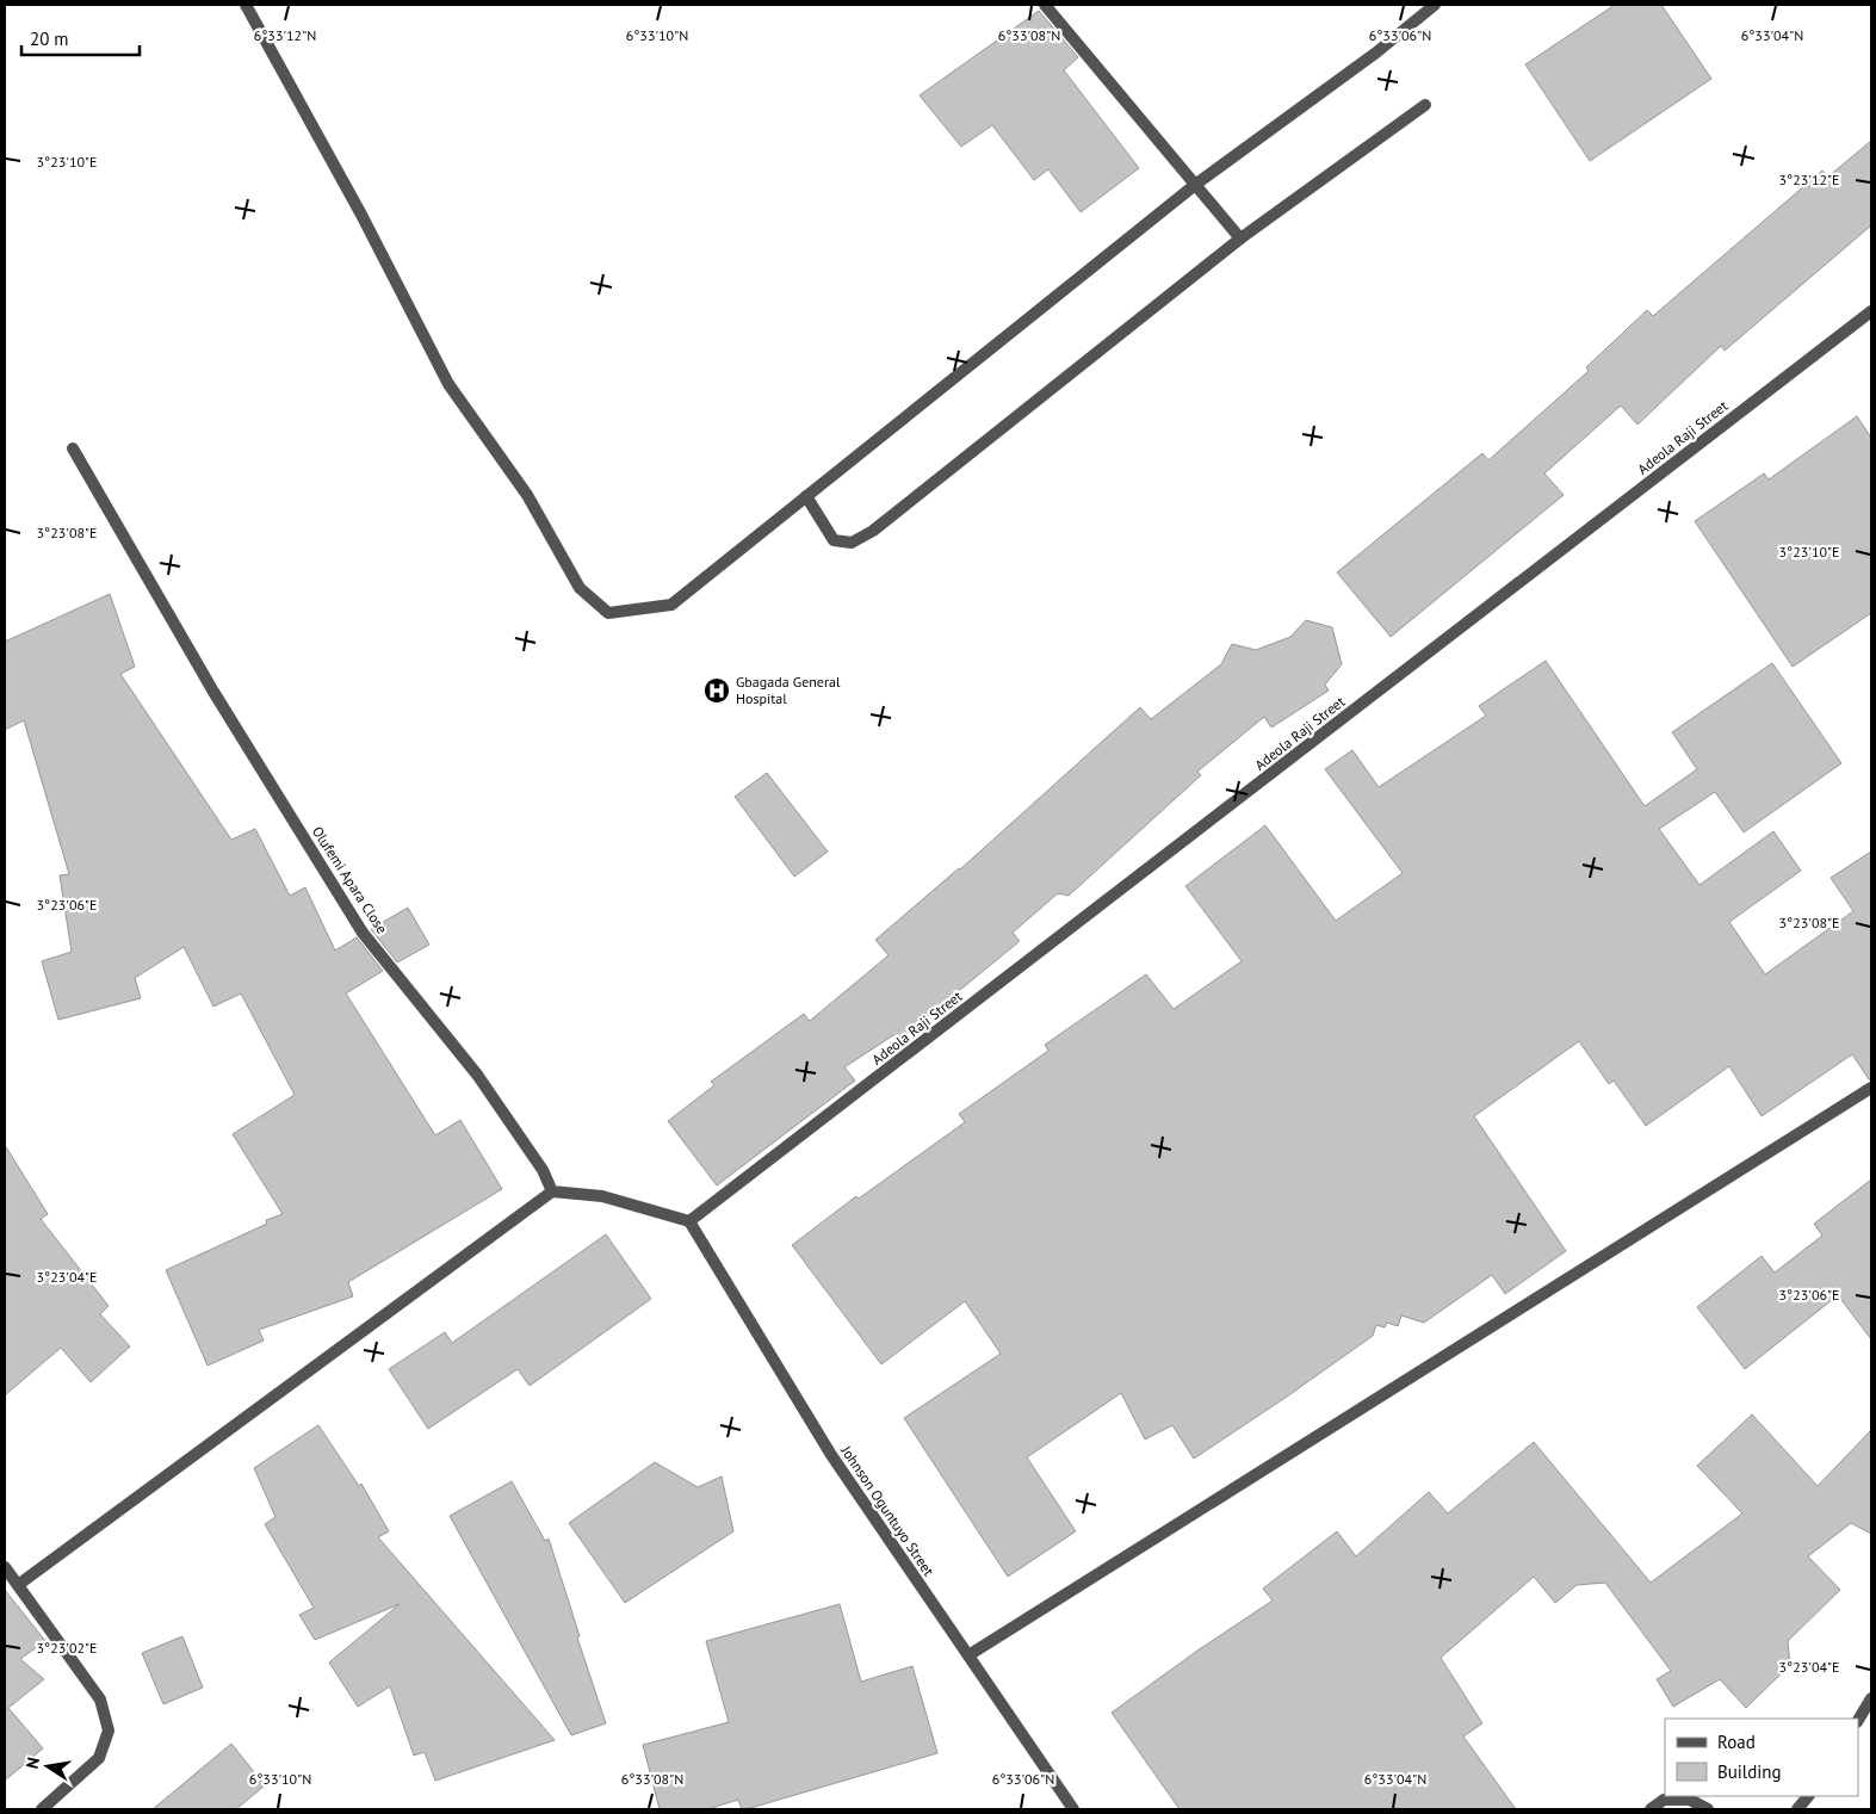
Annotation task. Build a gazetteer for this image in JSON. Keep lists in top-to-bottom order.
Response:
{
  "streets": {
    "street": ["Adeola Raji Street", "Olufemi Apara Close", "Johnson Oguntuyo Street"]
  },
  "crossings": [
    ["Adeola Raji Street", "Johnson Oguntuyo Street"]
  ],
  "places": {
    "hospital": ["Gbagada General Hospital"]
  },
  "legend": ["Road", "Building"],
  "scale_bar": "20 m",
  "north": "left",
  "coordinates": [
    "6°33'12\"N",
    "6°33'10\"N",
    "6°33'08\"N",
    "6°33'06\"N",
    "6°33'04\"N",
    "3°23'10\"E",
    "3°23'12\"E",
    "3°23'08\"E",
    "3°23'06\"E",
    "3°23'04\"E",
    "3°23'02\"E"
  ]
}
